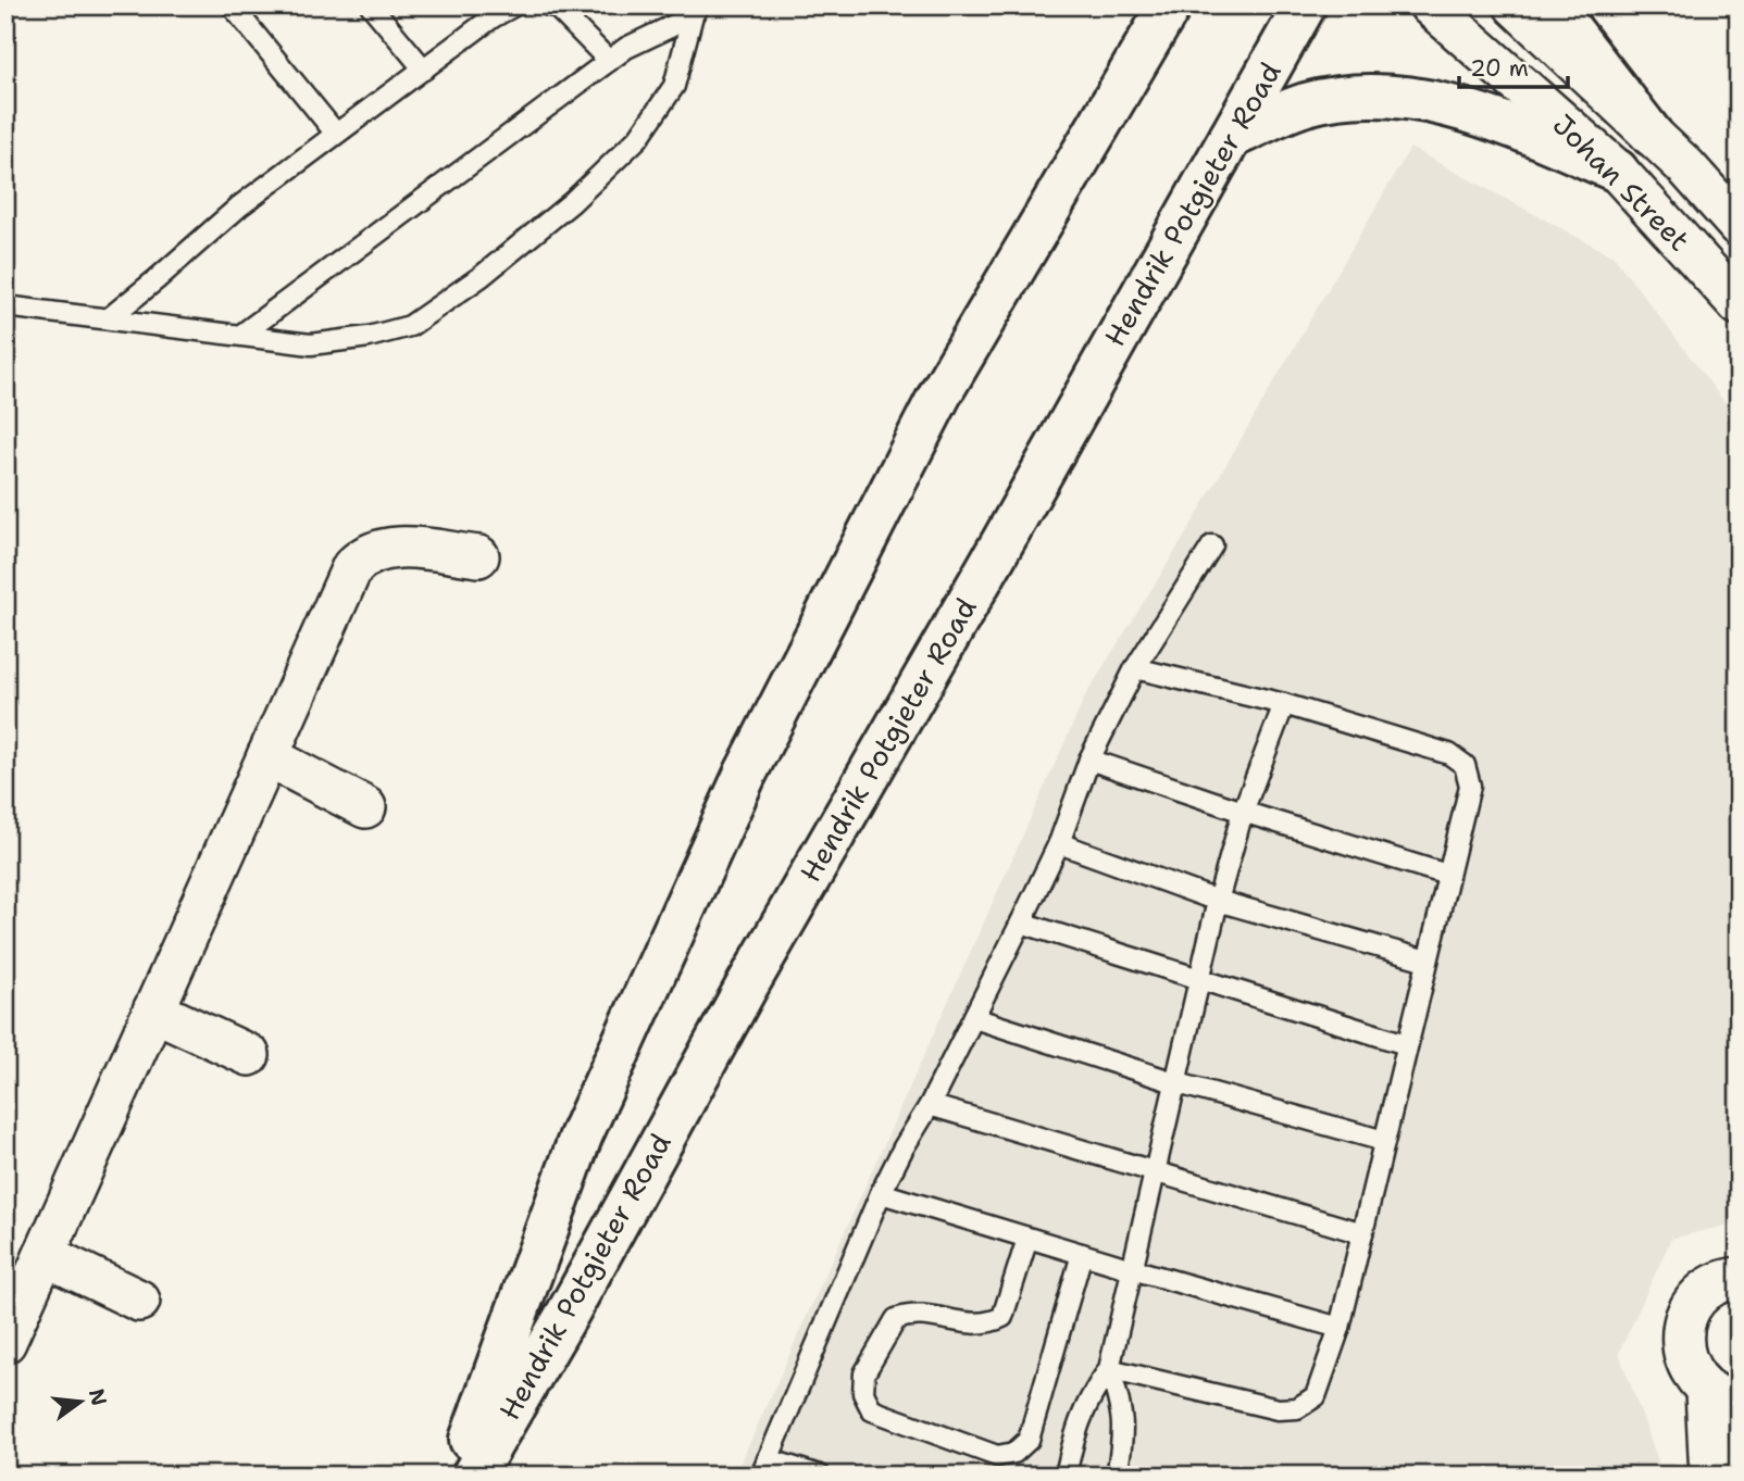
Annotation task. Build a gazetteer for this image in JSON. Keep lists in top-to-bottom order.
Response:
{
  "streets": {
    "main road": ["Hendrik Potgieter Road"],
    "street": ["Johan Street"]
  },
  "scale_bar": "20 m",
  "north": "right"
}
